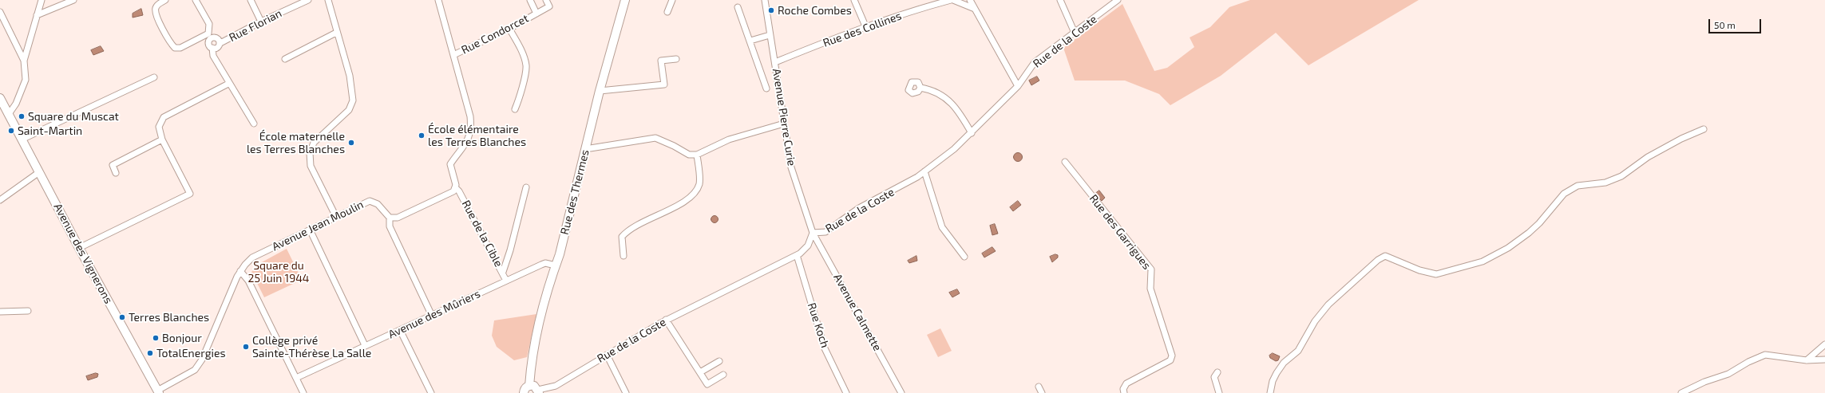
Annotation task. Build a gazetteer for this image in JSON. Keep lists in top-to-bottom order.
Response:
{
  "streets": {
    "main road": ["Rue des Thermes", "Avenue des Vignerons"],
    "street": [
      "Rue Florian",
      "Rue des Collines",
      "Rue Condorcet",
      "Rue de la Coste",
      "Avenue Pierre Curie",
      "Avenue Jean Moulin",
      "Rue des Garrigues",
      "Rue de la Cible",
      "Avenue Calmette",
      "Avenue des Mûriers",
      "Rue Koch"
    ]
  },
  "crossings": [
    ["Rue des Collines", "Avenue Pierre Curie"],
    ["Rue de la Coste", "Avenue Pierre Curie"],
    ["Rue de la Coste", "Avenue Calmette"],
    ["Rue de la Coste", "Rue Koch"],
    ["Avenue Pierre Curie", "Avenue Calmette"],
    ["Rue des Thermes", "Avenue des Mûriers"],
    ["Avenue Jean Moulin", "Avenue des Vignerons"],
    ["Rue de la Cible", "Avenue des Mûriers"]
  ],
  "parks": ["Square du 25 Juin 1944"],
  "places": [
    "Roche Combes",
    "Square du Muscat",
    "Saint-Martin",
    "École élémentaire les Terres Blanches",
    "École maternelle les Terres Blanches",
    "Terres Blanches",
    "Bonjour",
    "Collège privé Sainte-Thérèse La Salle",
    "TotalEnergies"
  ],
  "scale_bar": "50 m"
}
